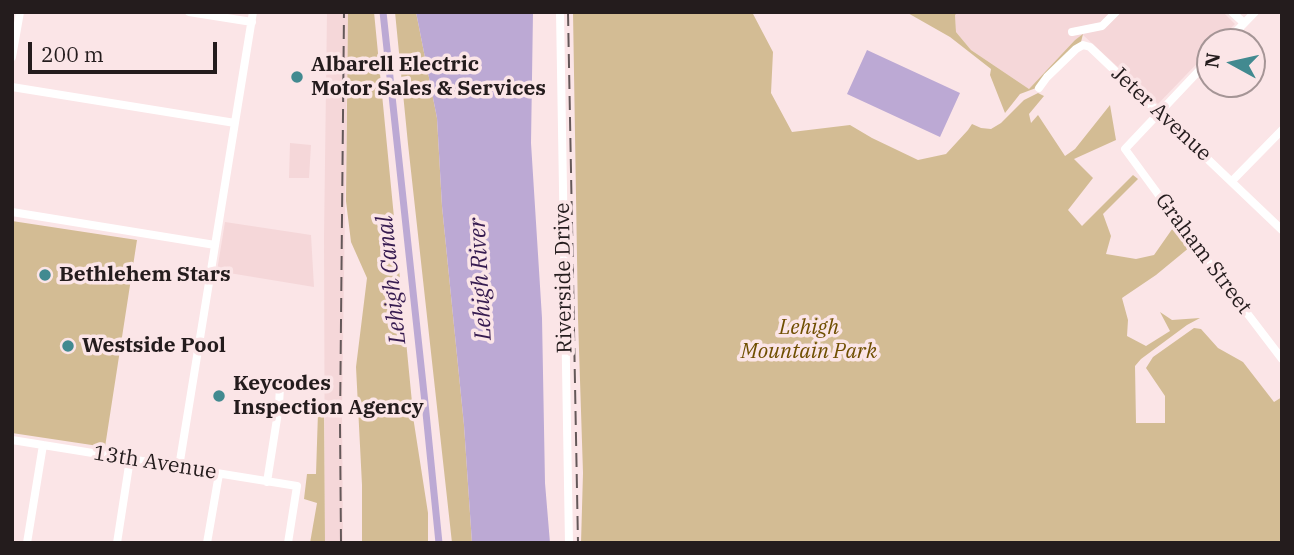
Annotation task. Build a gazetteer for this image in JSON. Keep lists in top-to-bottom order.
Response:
{
  "streets": {
    "street": [
      "Jeter Avenue",
      "Graham Street",
      "Riverside Drive",
      "13th Avenue"
    ]
  },
  "crossings": [
    ["Jeter Avenue", "Graham Street"]
  ],
  "water": ["Lehigh River", "Lehigh Canal"],
  "parks": ["Lehigh Mountain Park"],
  "places": [
    "Albarell Electric Motor Sales & Services",
    "Bethlehem Stars",
    "Westside Pool",
    "Keycodes Inspection Agency"
  ],
  "scale_bar": "200 m",
  "north": "left"
}
